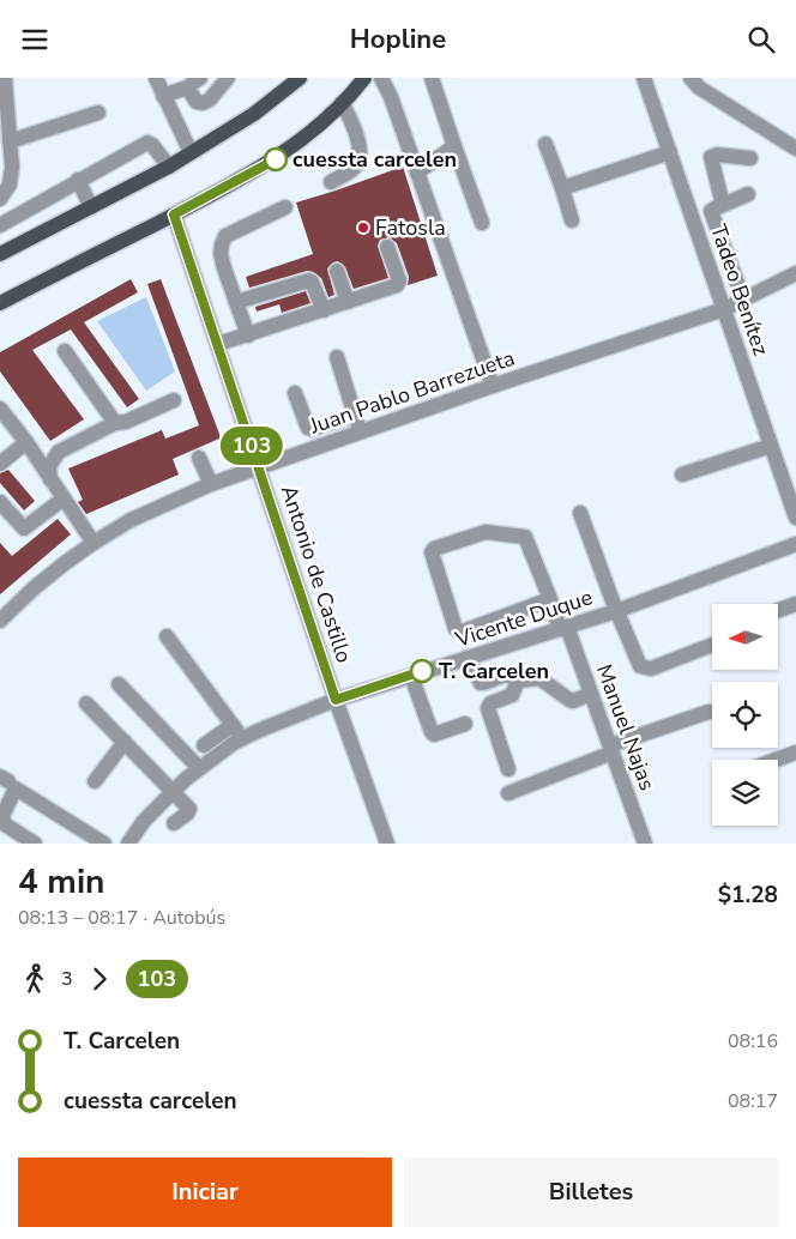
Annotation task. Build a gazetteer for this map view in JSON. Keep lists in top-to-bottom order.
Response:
{
  "streets": {
    "street": [
      "Tadeo Benítez",
      "Juan Pablo Barrezueta",
      "Antonio de Castillo",
      "Vicente Duque",
      "Manuel Najas"
    ]
  },
  "crossings": [
    ["Tadeo Benítez", "Juan Pablo Barrezueta"],
    ["Juan Pablo Barrezueta", "Antonio de Castillo"],
    ["Antonio de Castillo", "Vicente Duque"],
    ["Vicente Duque", "Manuel Najas"]
  ],
  "places": ["cuessta carcelen", "Fatosla", "T. Carcelen"],
  "lines": ["bus line 103"],
  "north": "left",
  "page": {
    "header": "Hopline",
    "on_map": "103",
    "heading": ["4 min", "08:13 – 08:17 · Autobús", "$1.28"],
    "legs": ["3", "103"],
    "list": [
      {
        "name": "T. Carcelen",
        "value": "08:16"
      },
      {
        "name": "cuessta carcelen",
        "value": "08:17"
      }
    ],
    "buttons": ["Iniciar", "Billetes"]
  }
}
